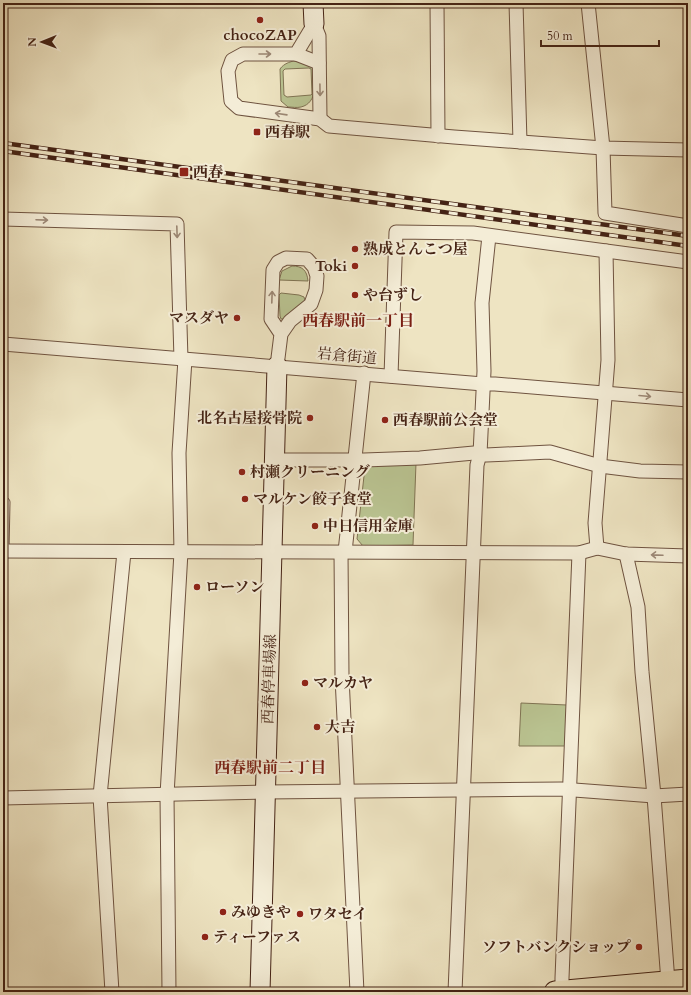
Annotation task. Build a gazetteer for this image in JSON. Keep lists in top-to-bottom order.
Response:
{
  "streets": {
    "main road": ["西春停車場線"],
    "street": ["岩倉街道"]
  },
  "crossings": [
    ["岩倉街道", "西春停車場線"]
  ],
  "districts": ["西春駅前一丁目", "西春駅前二丁目"],
  "places": {
    "other": [
      "chocoZAP",
      "熟成とんこつ屋",
      "Toki",
      "や台ずし",
      "マスダヤ",
      "北名古屋接骨院",
      "西春駅前公会堂",
      "村瀬クリーニング",
      "マルケン餃子食堂",
      "中日信用金庫",
      "ローソン",
      "マルカヤ",
      "大吉",
      "みゆきや",
      "ワタセイ",
      "ティーファス",
      "ソフトバンクショップ"
    ],
    "transit": ["西春駅", "西春"]
  },
  "scale_bar": "50 m",
  "north": "left"
}
